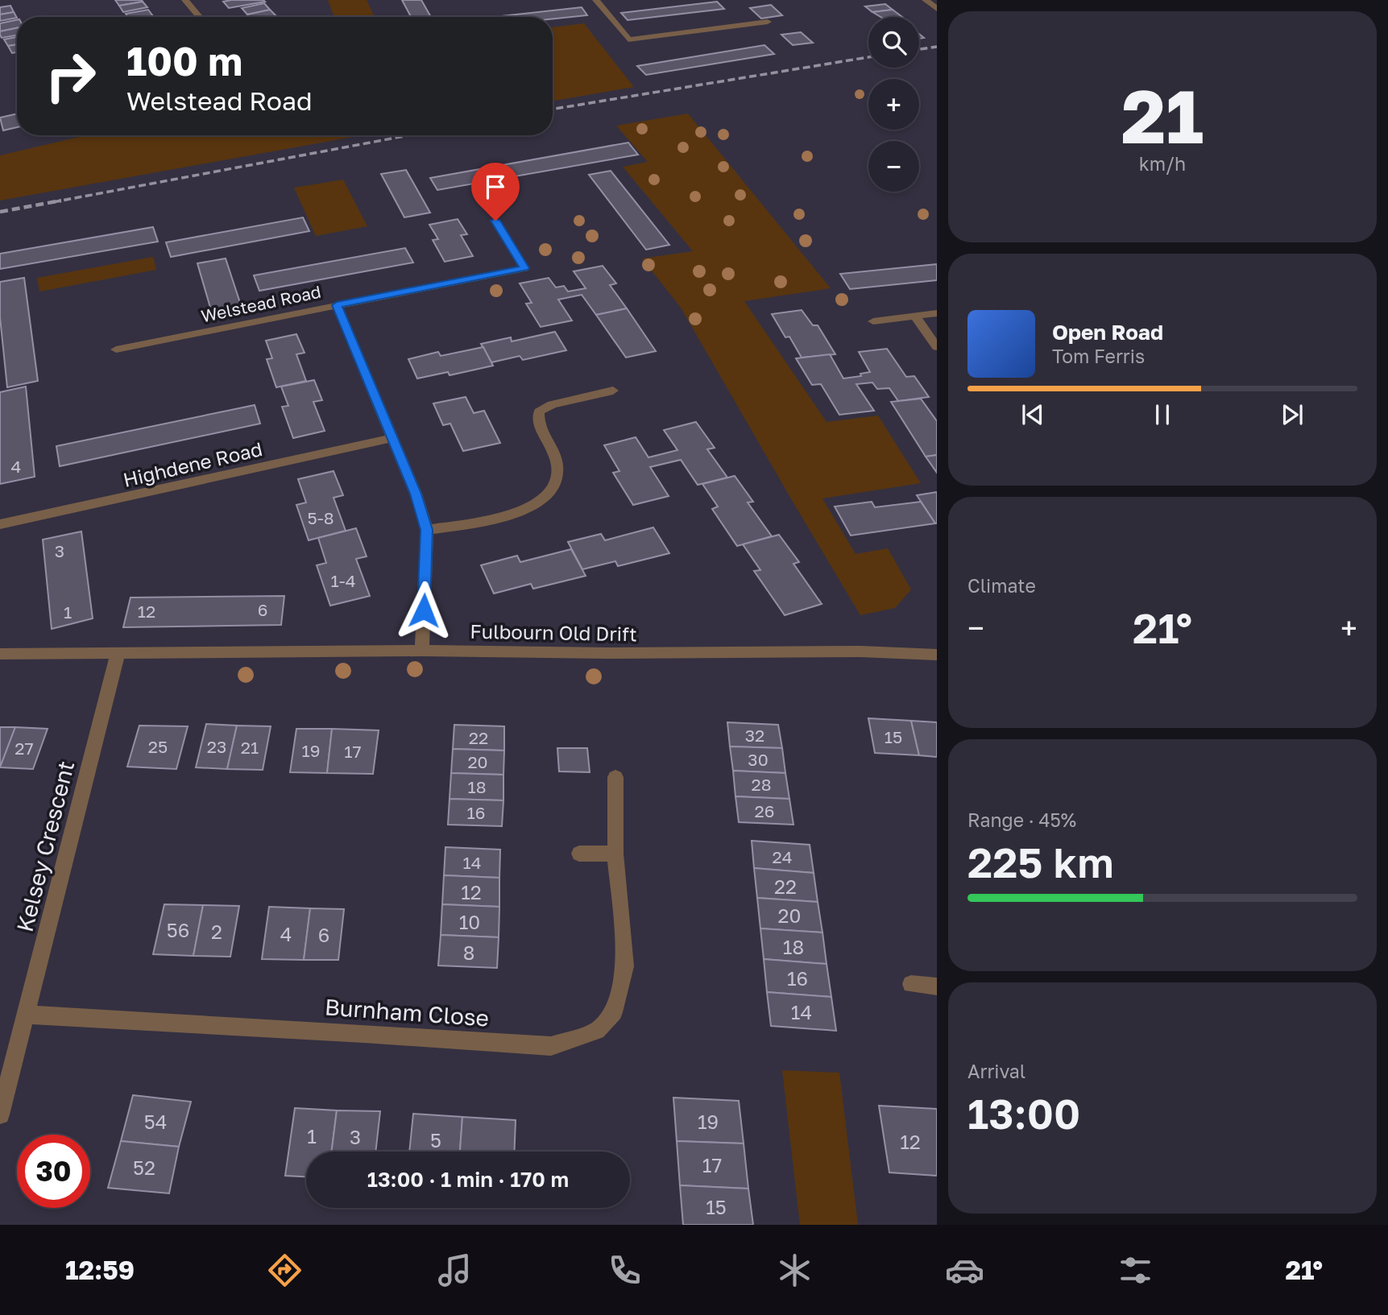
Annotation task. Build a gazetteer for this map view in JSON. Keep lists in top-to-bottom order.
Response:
{
  "streets": {
    "street": [
      "Welstead Road",
      "Highdene Road",
      "Fulbourn Old Drift",
      "Kelsey Crescent",
      "Burnham Close"
    ]
  },
  "crossings": [
    ["Fulbourn Old Drift", "Kelsey Crescent"],
    ["Kelsey Crescent", "Burnham Close"]
  ],
  "house_numbers": [
    "4",
    "5-8",
    "3",
    "1-4",
    "6",
    "12",
    "1",
    "32",
    "15",
    "22",
    "25",
    "23",
    "21",
    "27",
    "19",
    "17",
    "30",
    "20",
    "28",
    "18",
    "26",
    "16",
    "24",
    "14",
    "22",
    "12",
    "20",
    "10",
    "56",
    "2",
    "4",
    "6",
    "18",
    "8",
    "16",
    "14",
    "54",
    "19",
    "1",
    "3",
    "5",
    "12",
    "17",
    "52",
    "15"
  ],
  "page": {
    "tile": [
      ["21", "km/h"],
      "Climate",
      ["Range · 45%", "225 km"],
      ["Arrival", "13:00"]
    ],
    "map_buttons": ["+", "−"],
    "turn": ["100 m", "Welstead Road"],
    "song": ["Open Road", "Tom Ferris"],
    "heat": ["−", "21°", "+"],
    "limit": "30",
    "trip": "13:00 · 1 min · 170 m",
    "tabs": ["12:59", "21°"]
  }
}
